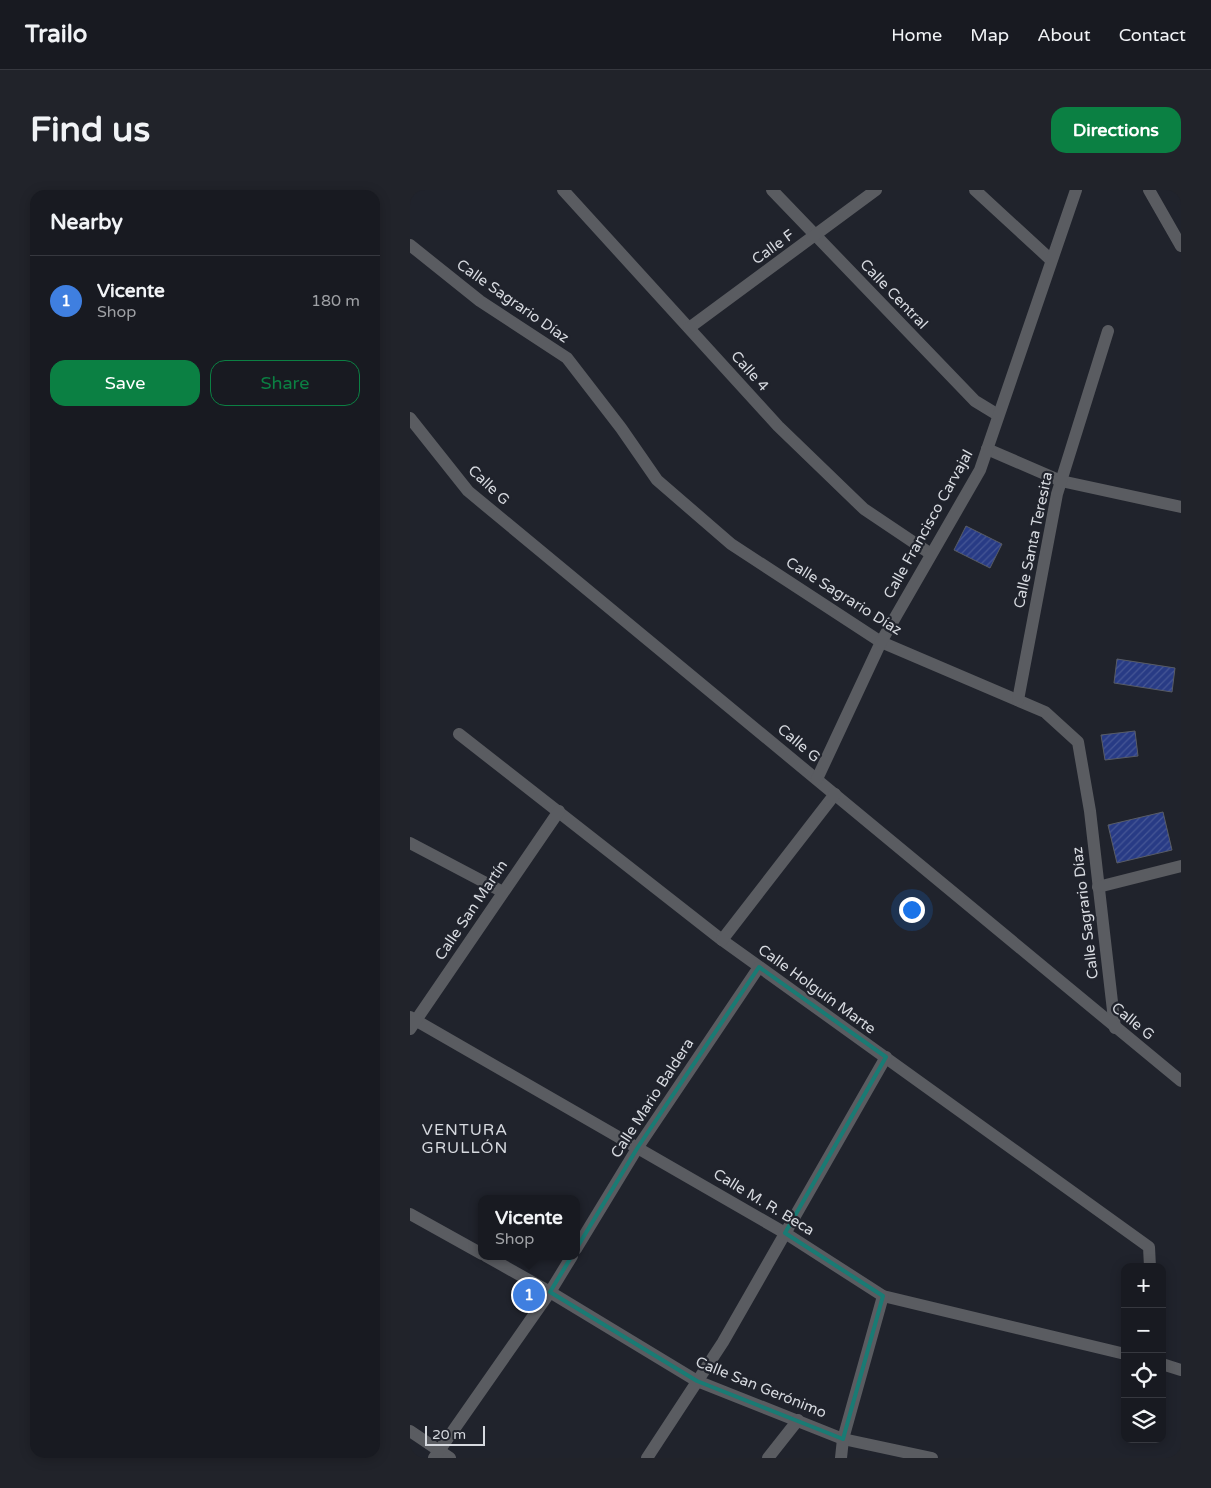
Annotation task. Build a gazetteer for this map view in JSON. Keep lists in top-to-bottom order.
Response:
{
  "streets": {
    "street": [
      "Calle F",
      "Calle Central",
      "Calle Sagrario Díaz",
      "Calle 4",
      "Calle G",
      "Calle Francisco Carvajal",
      "Calle Santa Teresita",
      "Calle San Martín",
      "Calle Holguín Marte",
      "Calle Mario Baldera",
      "Calle M. R. Beca",
      "Calle San Gerónimo"
    ]
  },
  "crossings": [
    ["Calle F", "Calle Central"],
    ["Calle F", "Calle 4"],
    ["Calle Central", "Calle Francisco Carvajal"],
    ["Calle Sagrario Díaz", "Calle G"],
    ["Calle Sagrario Díaz", "Calle Francisco Carvajal"],
    ["Calle Sagrario Díaz", "Calle Santa Teresita"],
    ["Calle 4", "Calle Francisco Carvajal"],
    ["Calle G", "Calle Francisco Carvajal"],
    ["Calle San Martín", "Calle Holguín Marte"],
    ["Calle San Martín", "Calle M. R. Beca"],
    ["Calle Holguín Marte", "Calle Mario Baldera"],
    ["Calle Mario Baldera", "Calle M. R. Beca"]
  ],
  "districts": ["VENTURA GRULLÓN"],
  "scale_bar": "20 m",
  "page": {
    "header": "Trailo",
    "nav": [
      "Home",
      "Map",
      "About",
      "Contact"
    ],
    "buttons": [
      "Directions",
      ["Save", "Share"]
    ],
    "title": "Find us",
    "heading": "Nearby",
    "list": [
      {
        "mark": "1",
        "name": "Vicente",
        "note": "Shop",
        "value": "180 m"
      }
    ],
    "popup": ["Vicente", "Shop"],
    "map_buttons": ["+", "−"],
    "pins": "1",
    "scale": "20 m"
  }
}
